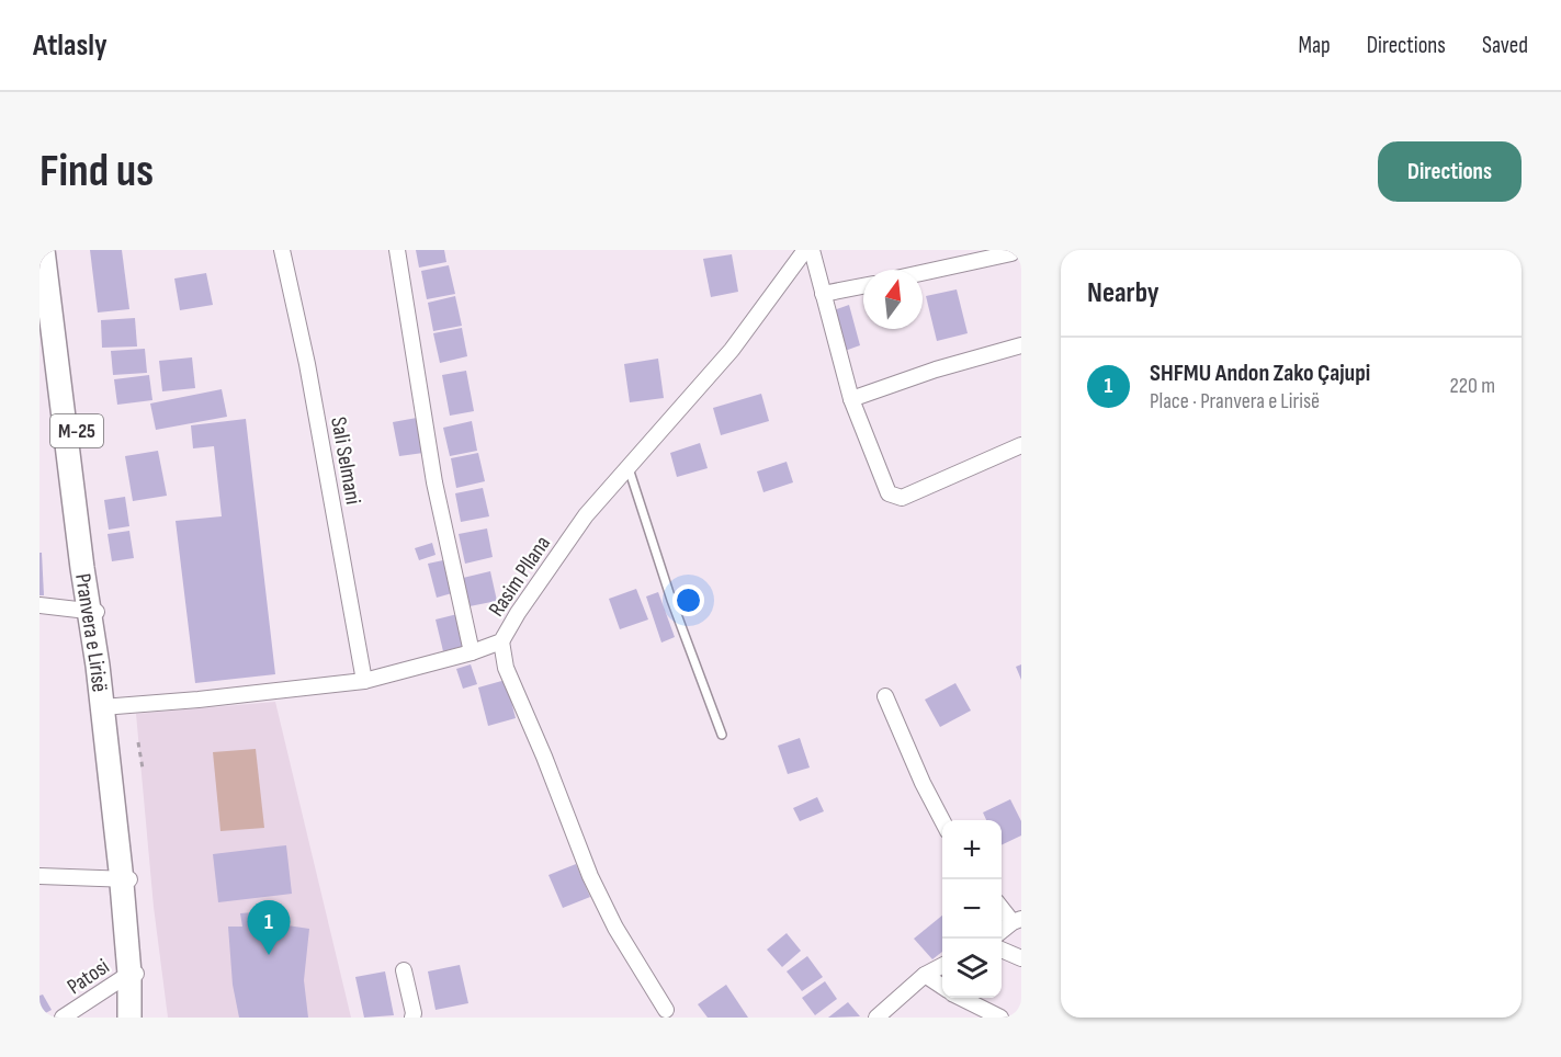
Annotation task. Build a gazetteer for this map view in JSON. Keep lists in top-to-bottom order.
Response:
{
  "streets": {
    "main road": ["M-25", "Pranvera e Lirisë"],
    "street": ["Sali Selmani", "Rasim Pllana", "Patosi"]
  },
  "crossings": [
    ["Sali Selmani", "Rasim Pllana"],
    ["Rasim Pllana", "Pranvera e Lirisë"],
    ["Pranvera e Lirisë", "Patosi"]
  ],
  "north": "top",
  "page": {
    "header": "Atlasly",
    "nav": ["Map", "Directions", "Saved"],
    "buttons": "Directions",
    "title": "Find us",
    "heading": "Nearby",
    "list": [
      {
        "mark": "1",
        "name": "SHFMU Andon Zako Çajupi",
        "note": "Place · Pranvera e Lirisë",
        "value": "220 m"
      }
    ],
    "map_buttons": ["+", "−"],
    "pins": "1"
  }
}
